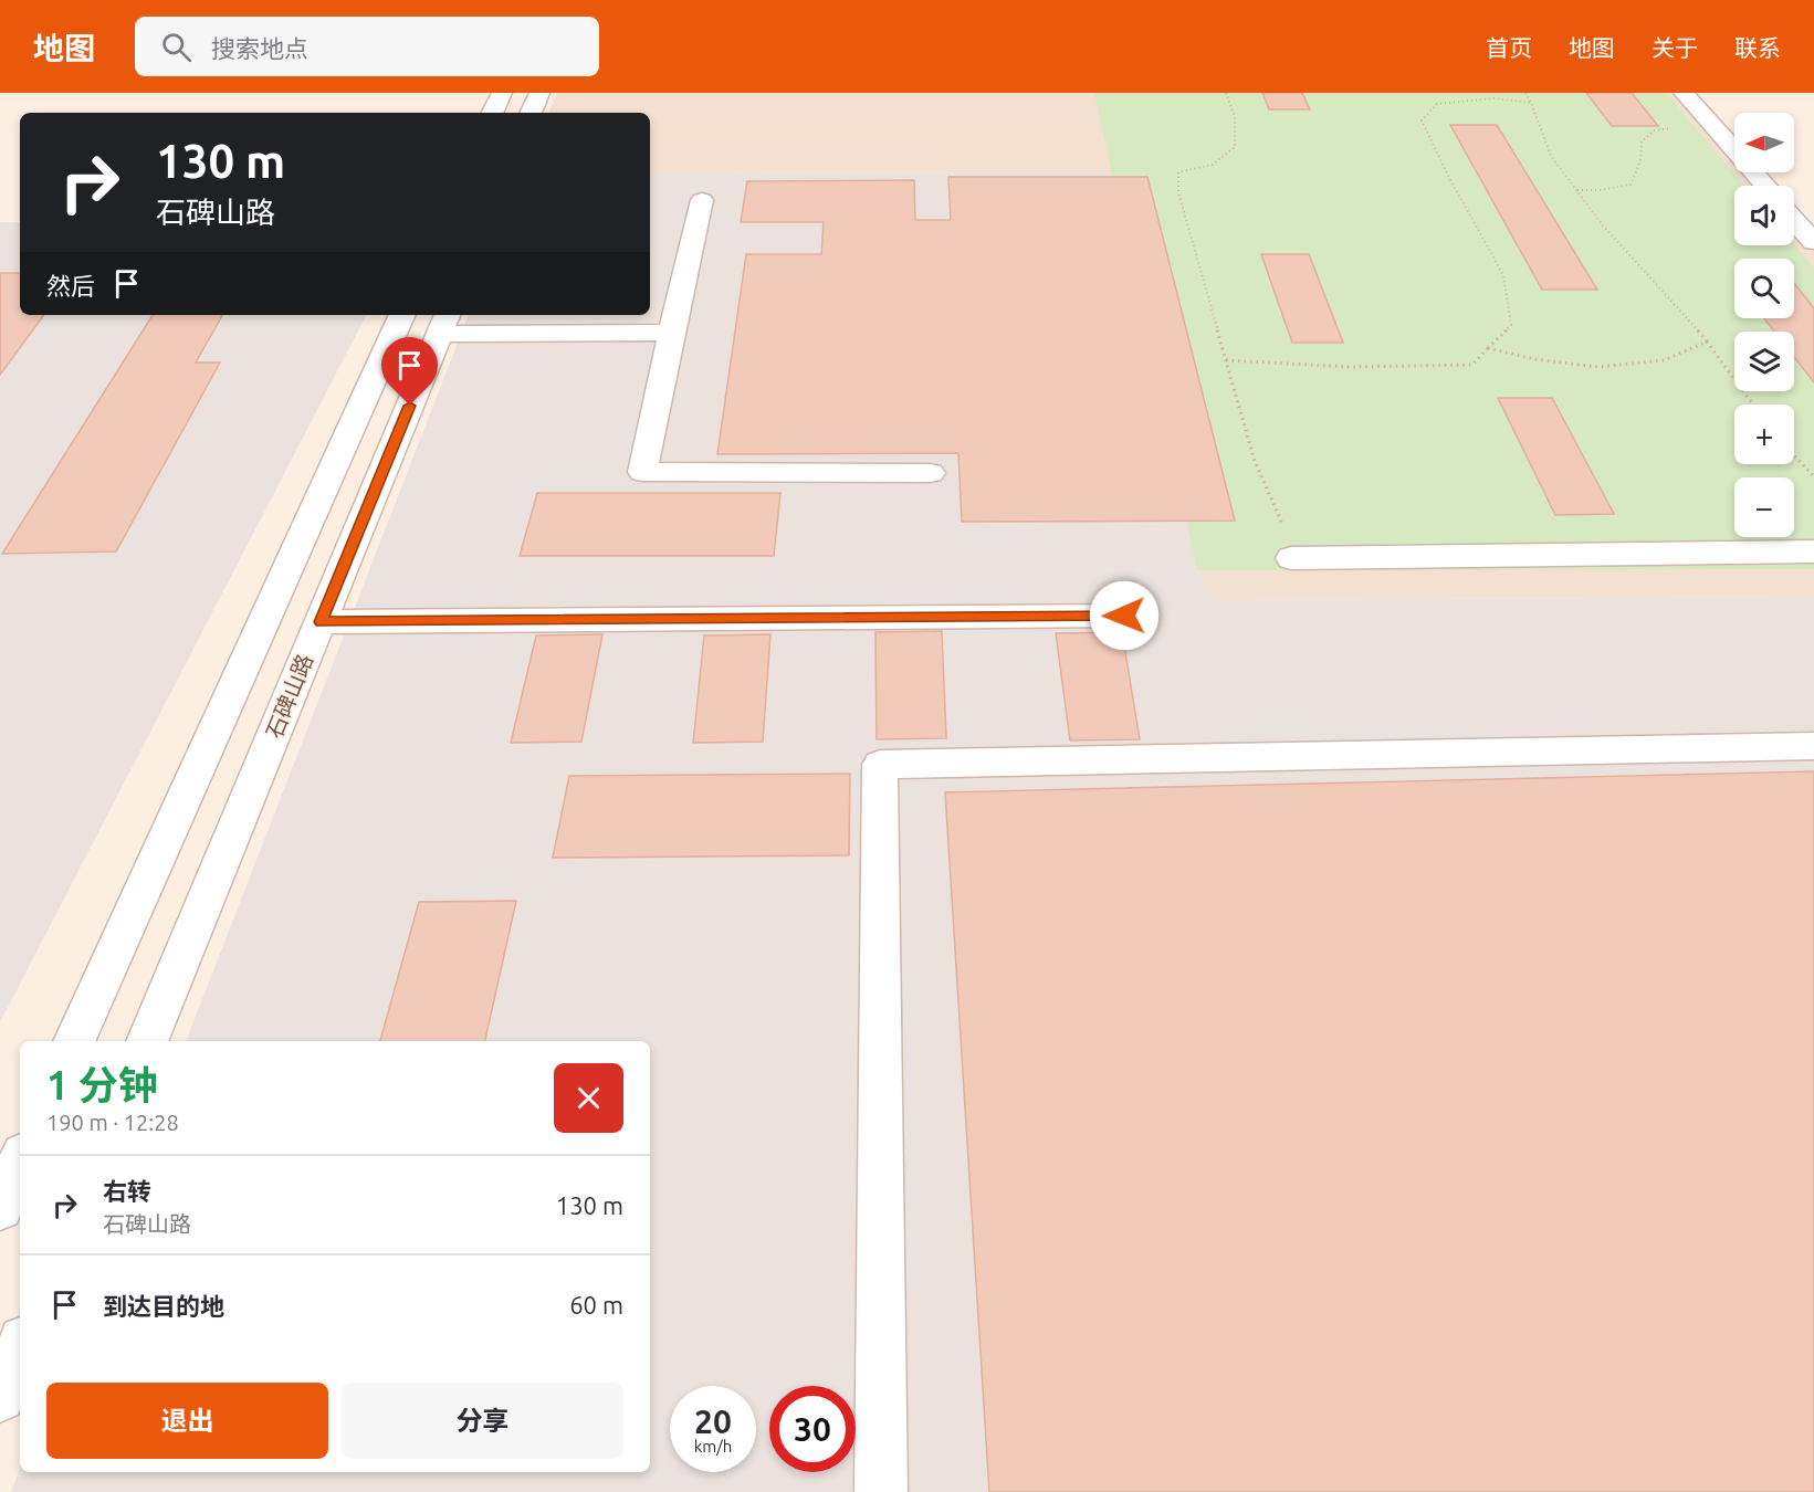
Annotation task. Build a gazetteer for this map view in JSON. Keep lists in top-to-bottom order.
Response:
{
  "streets": {
    "street": ["石碑山路"]
  },
  "north": "left",
  "page": {
    "header": "地图",
    "search": "搜索地点",
    "nav": [
      "首页",
      "地图",
      "关于",
      "联系"
    ],
    "map_buttons": ["+", "−"],
    "turn": ["130 m", "石碑山路"],
    "then": "然后",
    "heading": ["1 分钟", "190 m · 12:28"],
    "list": [
      {
        "name": "右转",
        "note": "石碑山路",
        "value": "130 m"
      },
      {
        "name": "到达目的地",
        "value": "60 m"
      }
    ],
    "buttons": ["退出", "分享"],
    "speed": "20 km/h",
    "limit": "30"
  }
}
